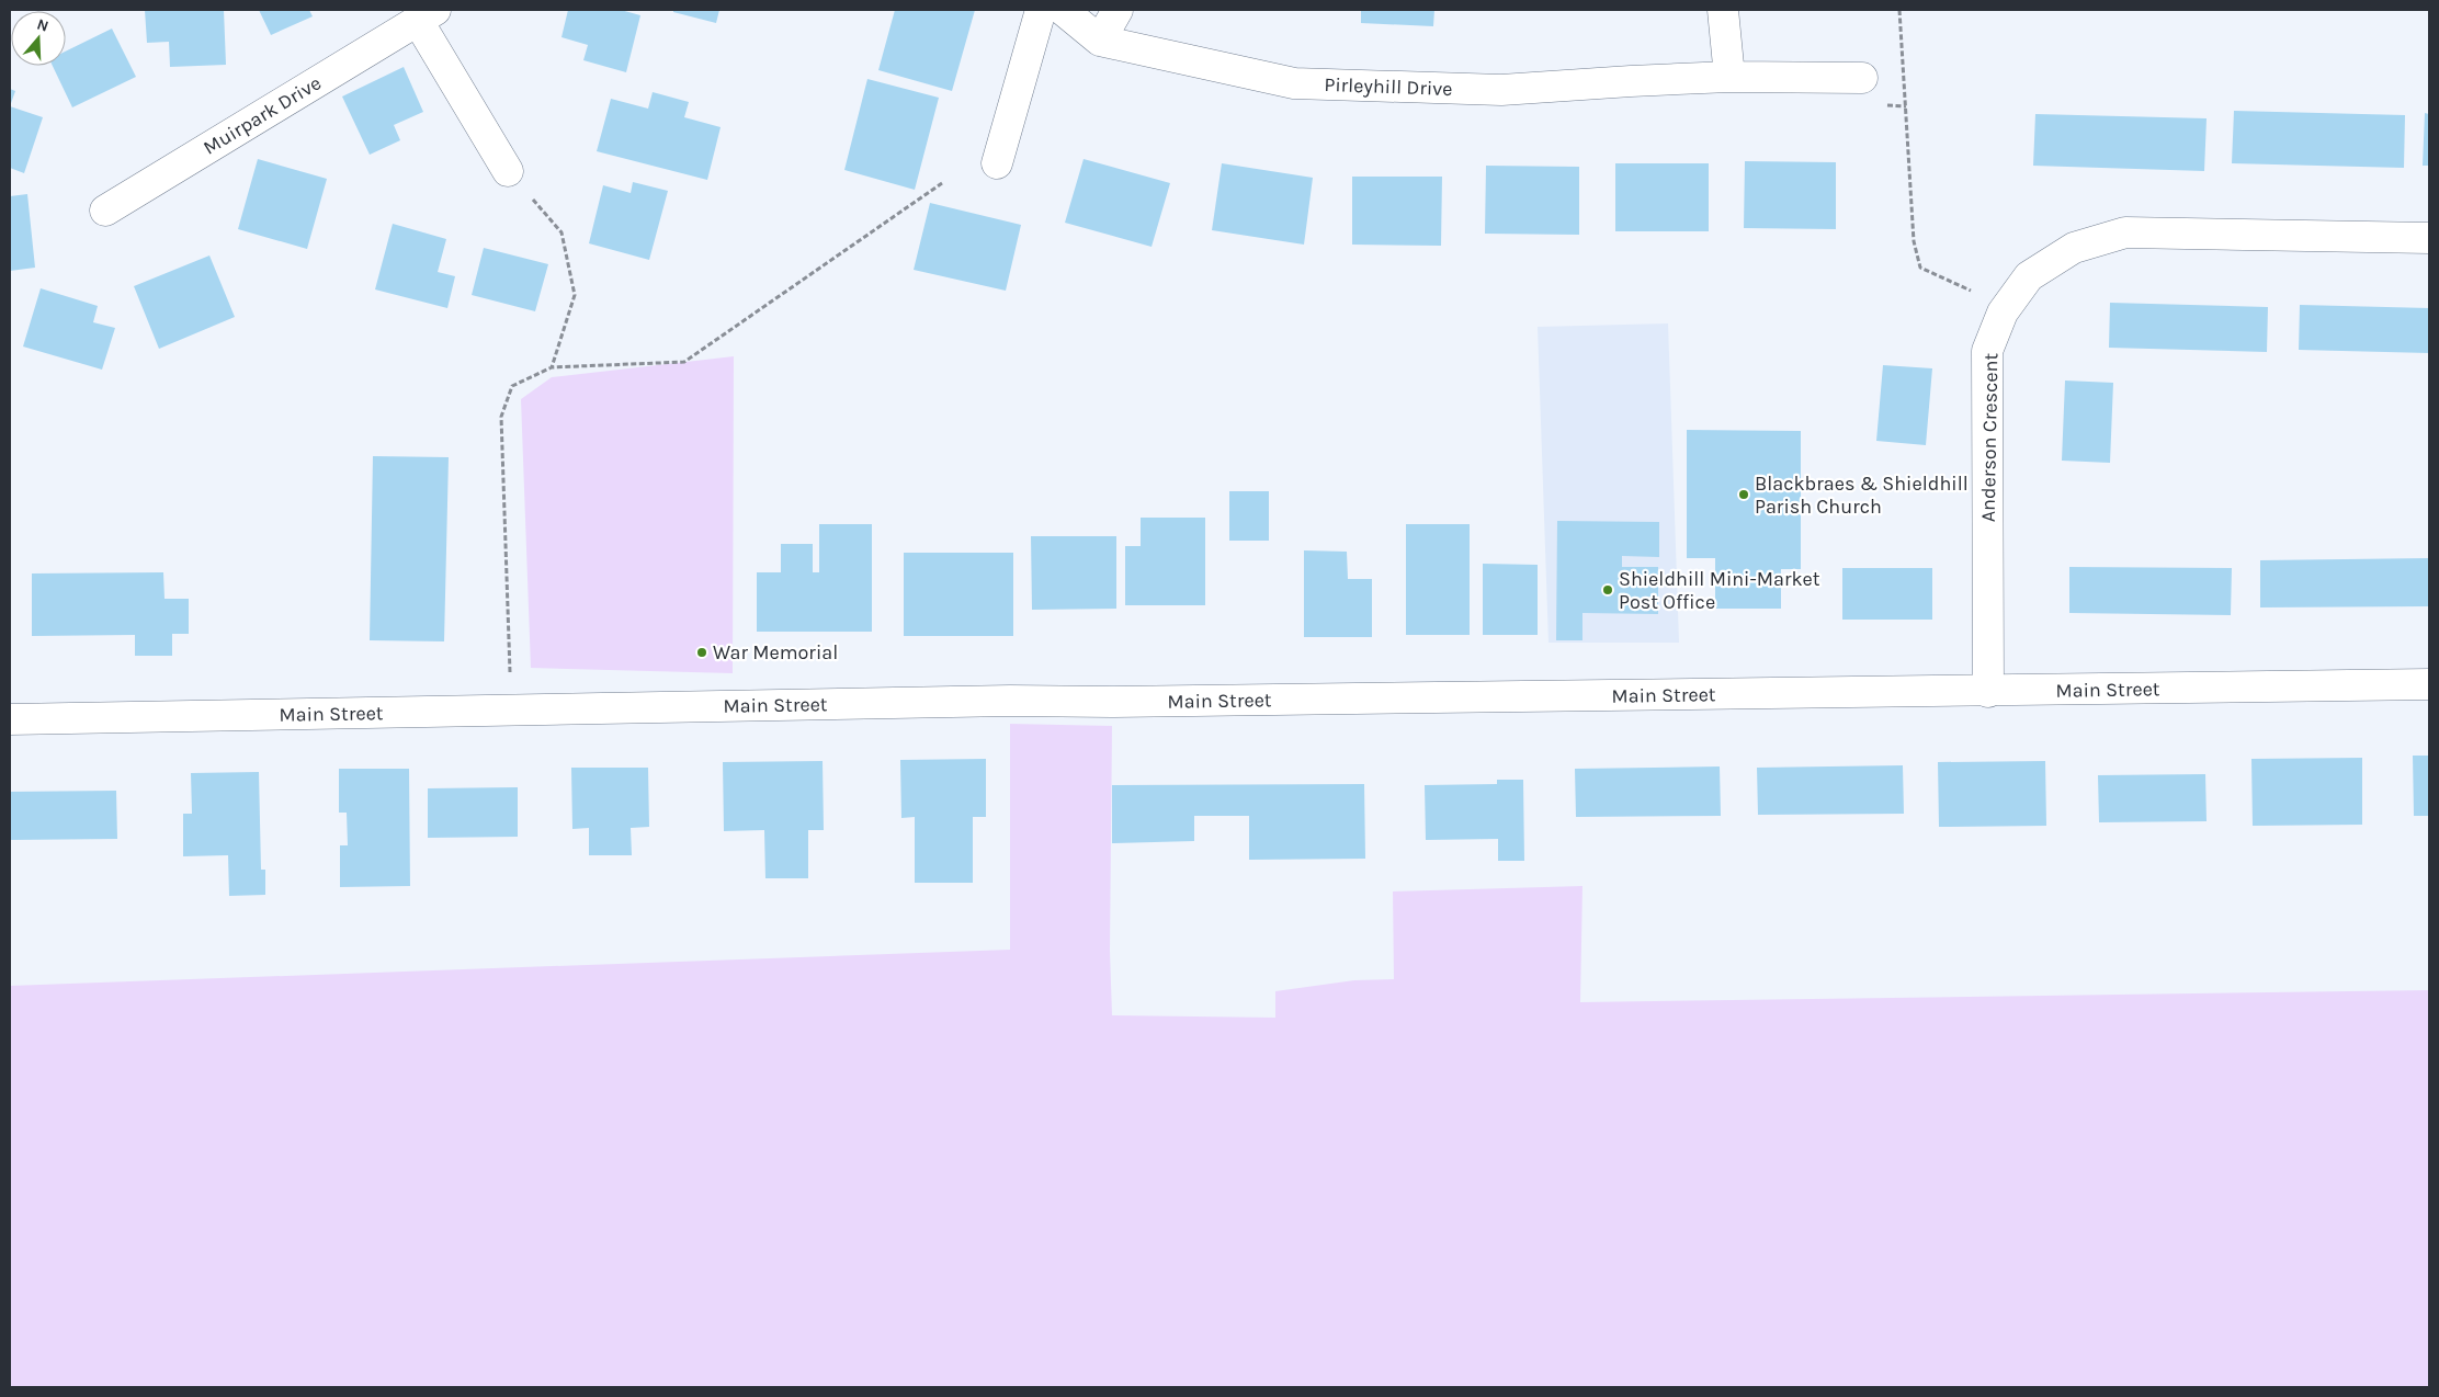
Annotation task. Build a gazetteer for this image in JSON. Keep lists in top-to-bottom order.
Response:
{
  "streets": {
    "main road": [
      "Pirleyhill Drive",
      "Muirpark Drive",
      "Anderson Crescent",
      "Main Street"
    ]
  },
  "crossings": [
    ["Anderson Crescent", "Main Street"]
  ],
  "places": ["Blackbraes & Shieldhill Parish Church", "Shieldhill Mini-Market Post Office", "War Memorial"],
  "north": "top"
}
